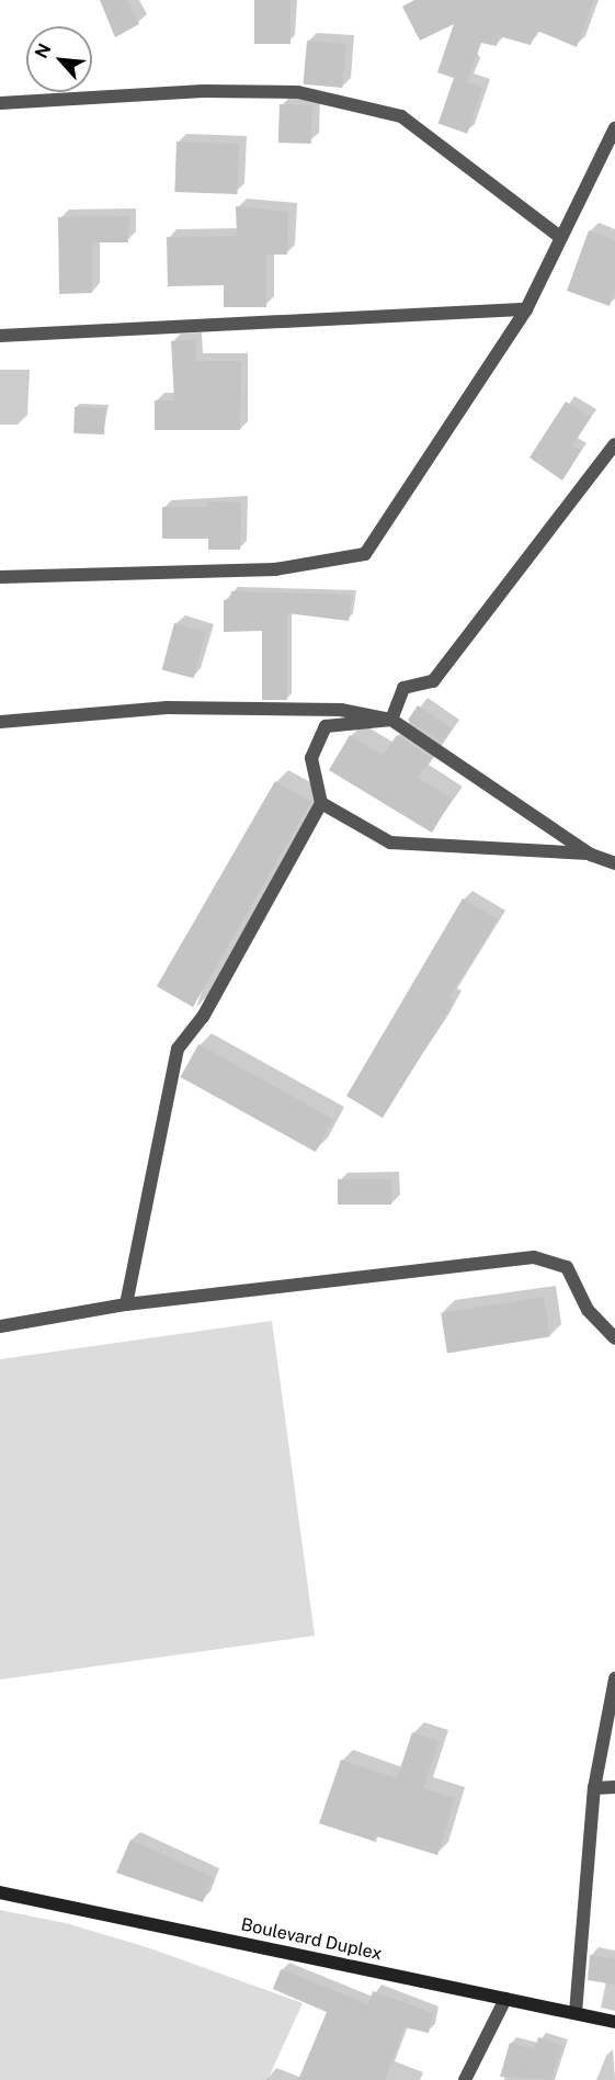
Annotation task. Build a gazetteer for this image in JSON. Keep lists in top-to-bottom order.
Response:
{
  "streets": {
    "main road": ["Boulevard Duplex"]
  },
  "north": "top left"
}
